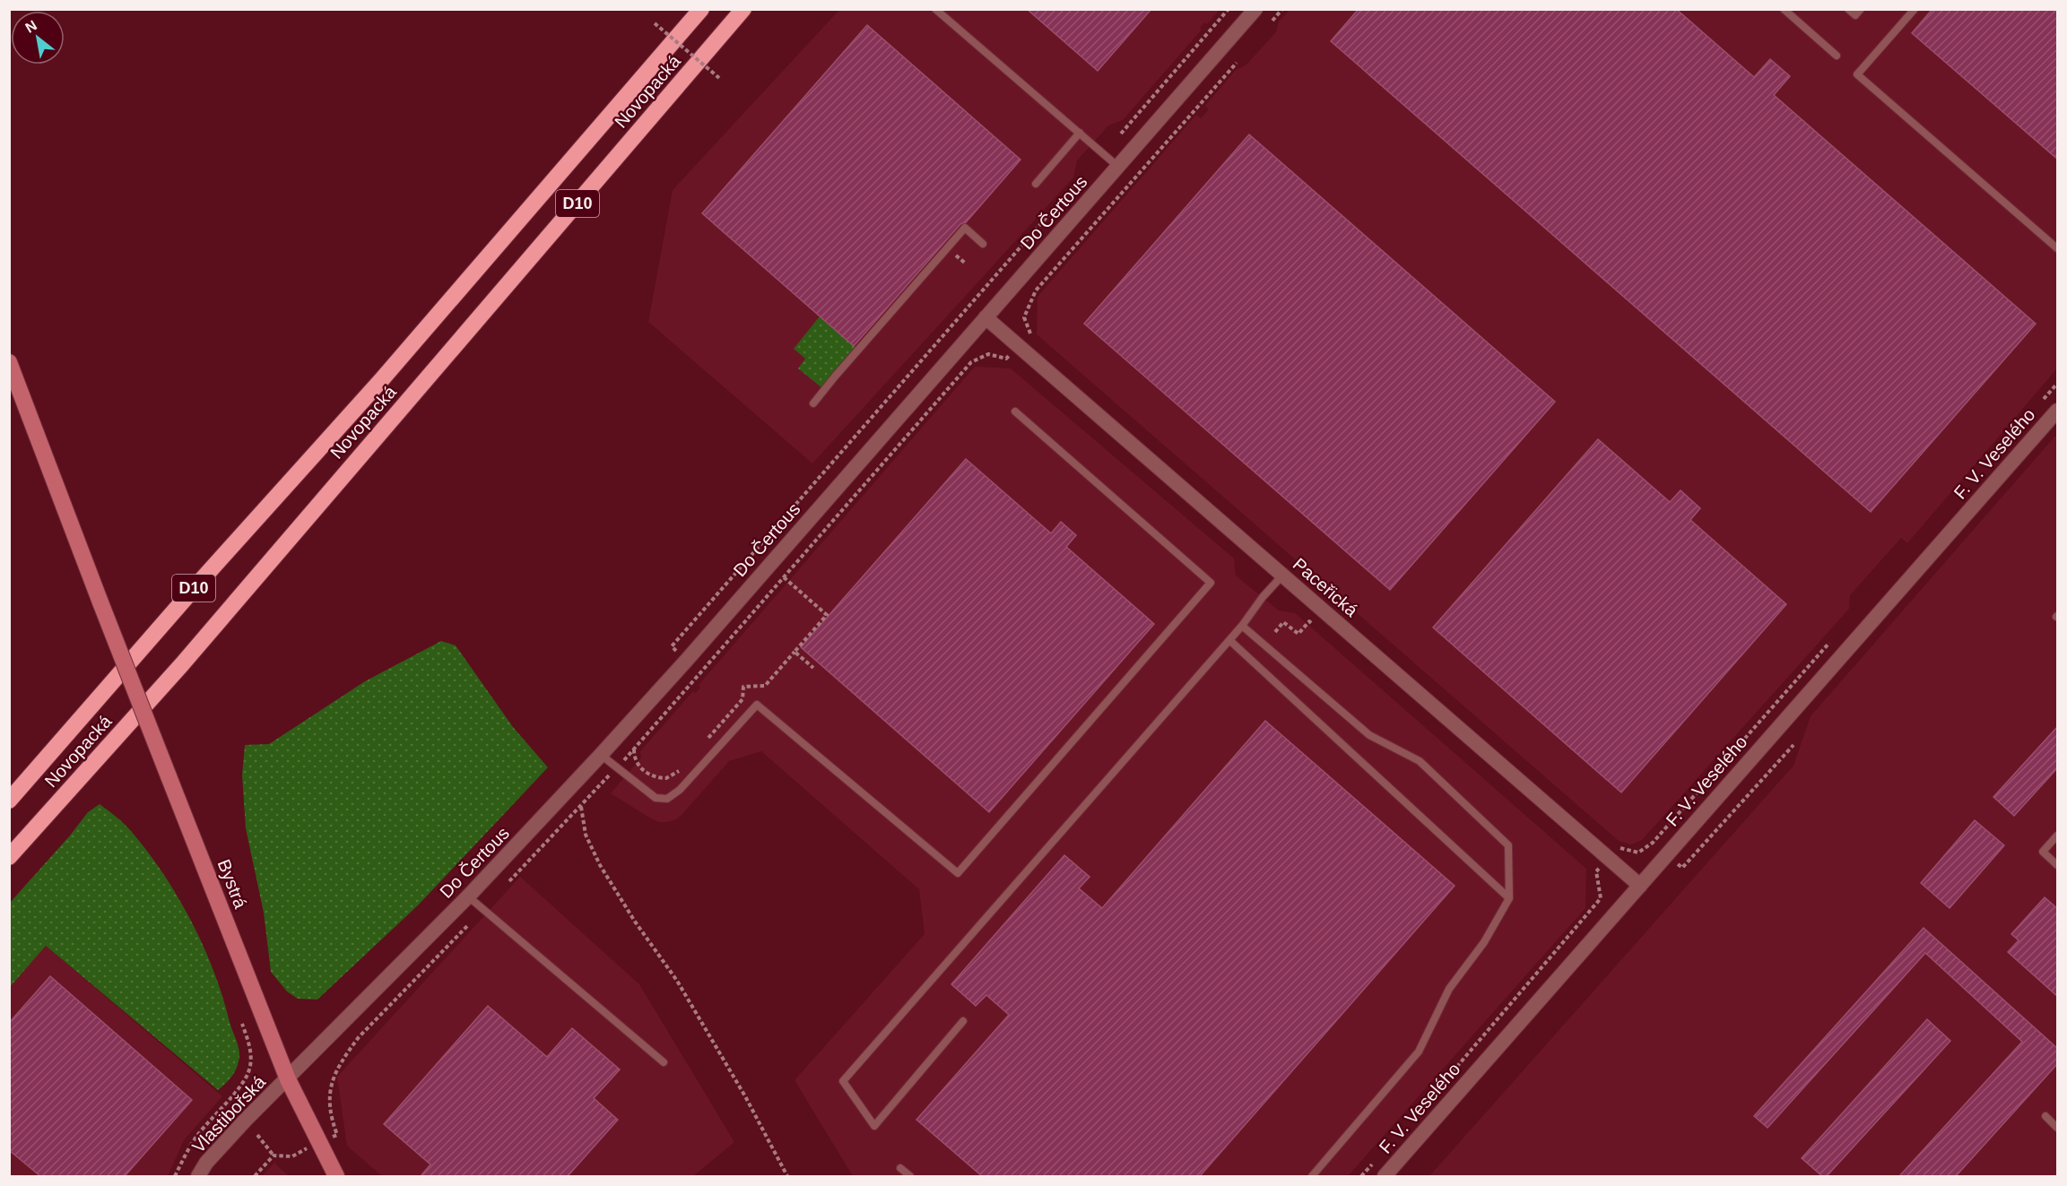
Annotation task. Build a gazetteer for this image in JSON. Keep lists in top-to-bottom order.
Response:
{
  "streets": {
    "highway": ["Novopacká", "D10"],
    "street": [
      "Do Čertous",
      "F. V. Veselého",
      "Paceřická",
      "Bystrá",
      "Vlastibořská"
    ]
  },
  "crossings": [
    ["Do Čertous", "Paceřická"],
    ["Do Čertous", "Bystrá"],
    ["Do Čertous", "Vlastibořská"],
    ["F. V. Veselého", "Paceřická"],
    ["Bystrá", "Vlastibořská"]
  ],
  "north": "top left"
}
